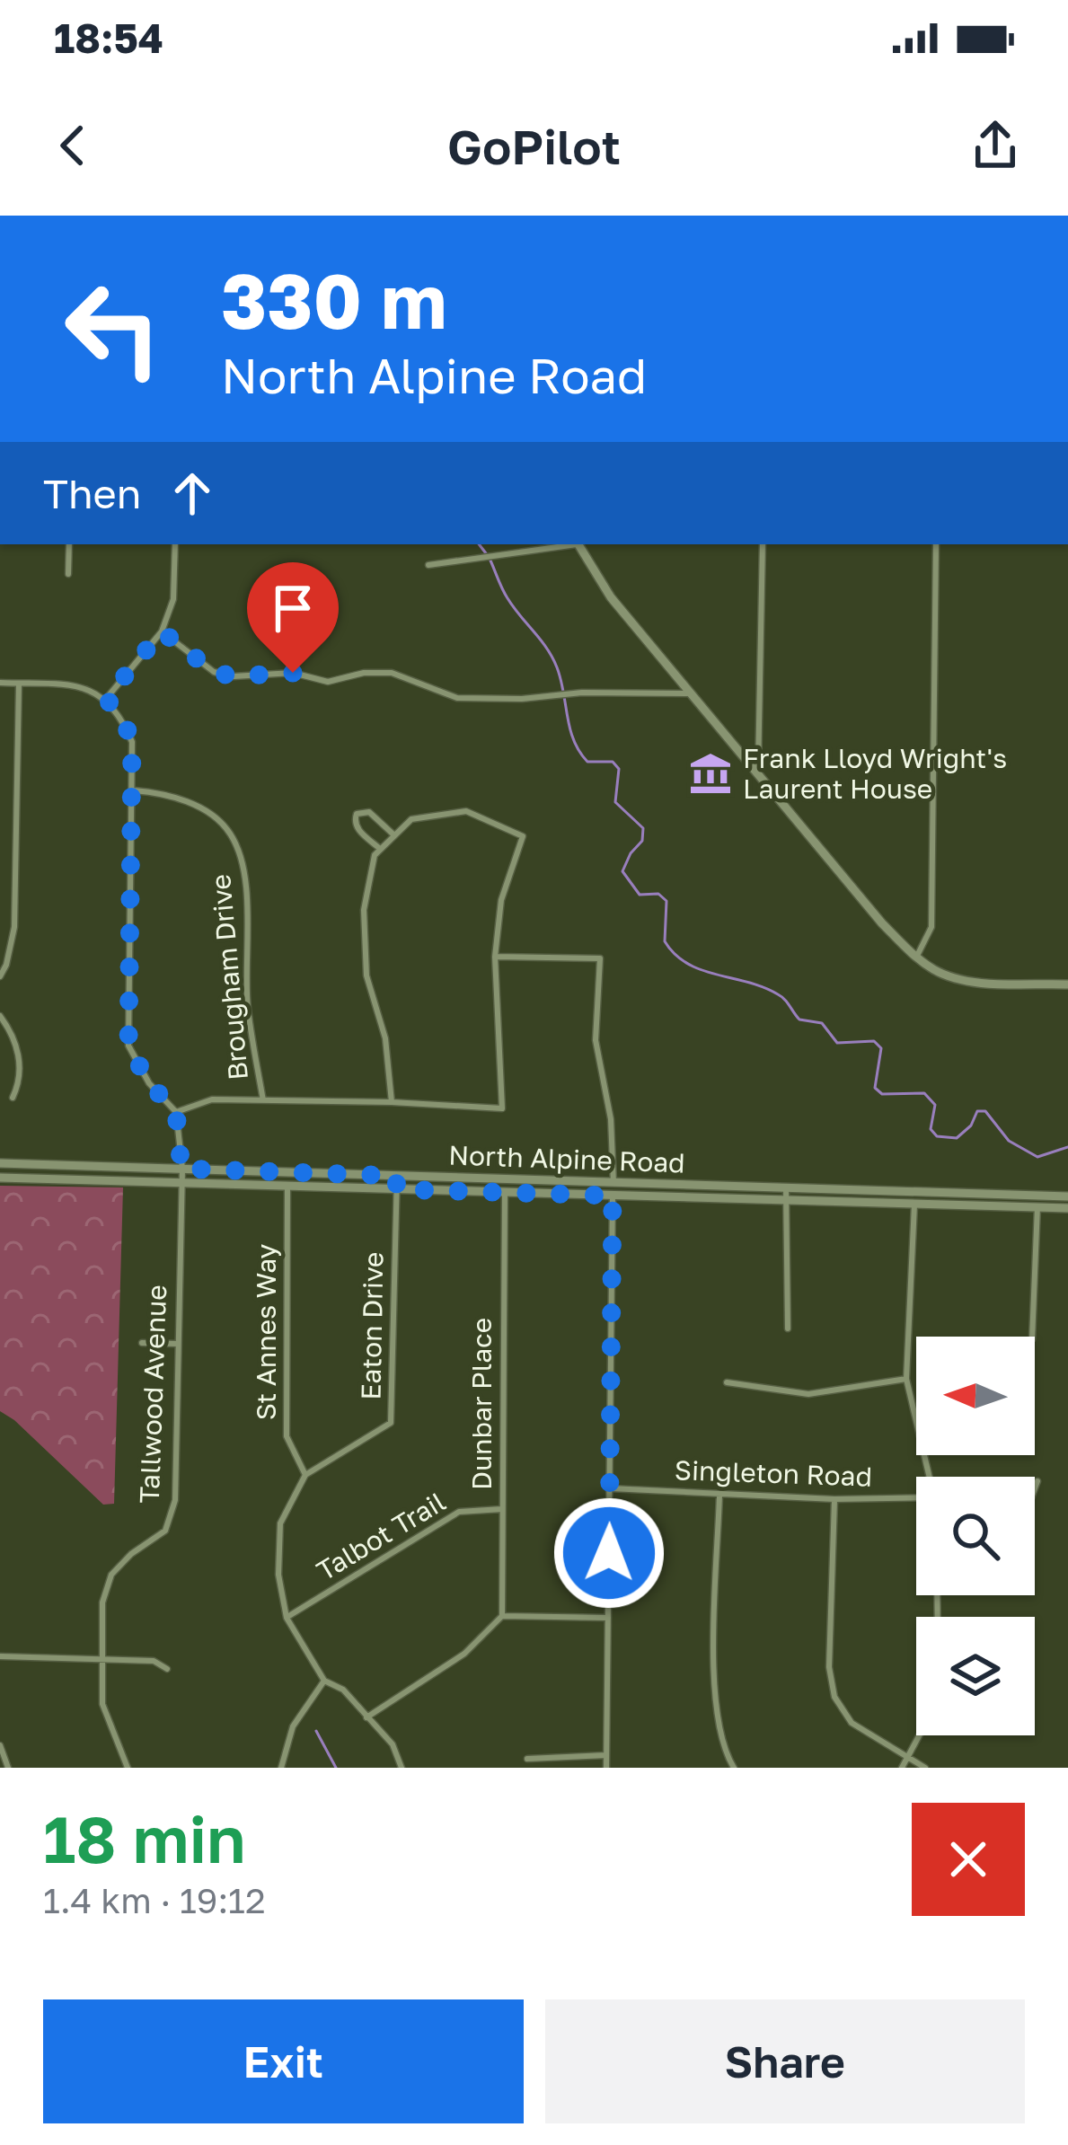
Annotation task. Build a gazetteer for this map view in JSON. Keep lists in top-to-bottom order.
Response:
{
  "streets": {
    "main road": ["North Alpine Road"],
    "street": [
      "Brougham Drive",
      "Eaton Drive",
      "St Annes Way",
      "Tallwood Avenue",
      "Dunbar Place",
      "Singleton Road",
      "Talbot Trail"
    ]
  },
  "crossings": [
    ["North Alpine Road", "Eaton Drive"],
    ["North Alpine Road", "St Annes Way"],
    ["North Alpine Road", "Tallwood Avenue"],
    ["North Alpine Road", "Dunbar Place"],
    ["Eaton Drive", "St Annes Way"],
    ["Dunbar Place", "Talbot Trail"]
  ],
  "places": {
    "museum": ["Frank Lloyd Wright's Laurent House"]
  },
  "north": "left",
  "page": {
    "status": "18:54",
    "header": "GoPilot",
    "turn": ["330 m", "North Alpine Road"],
    "then": "Then",
    "heading": ["18 min", "1.4 km · 19:12"],
    "buttons": ["Exit", "Share"]
  }
}
